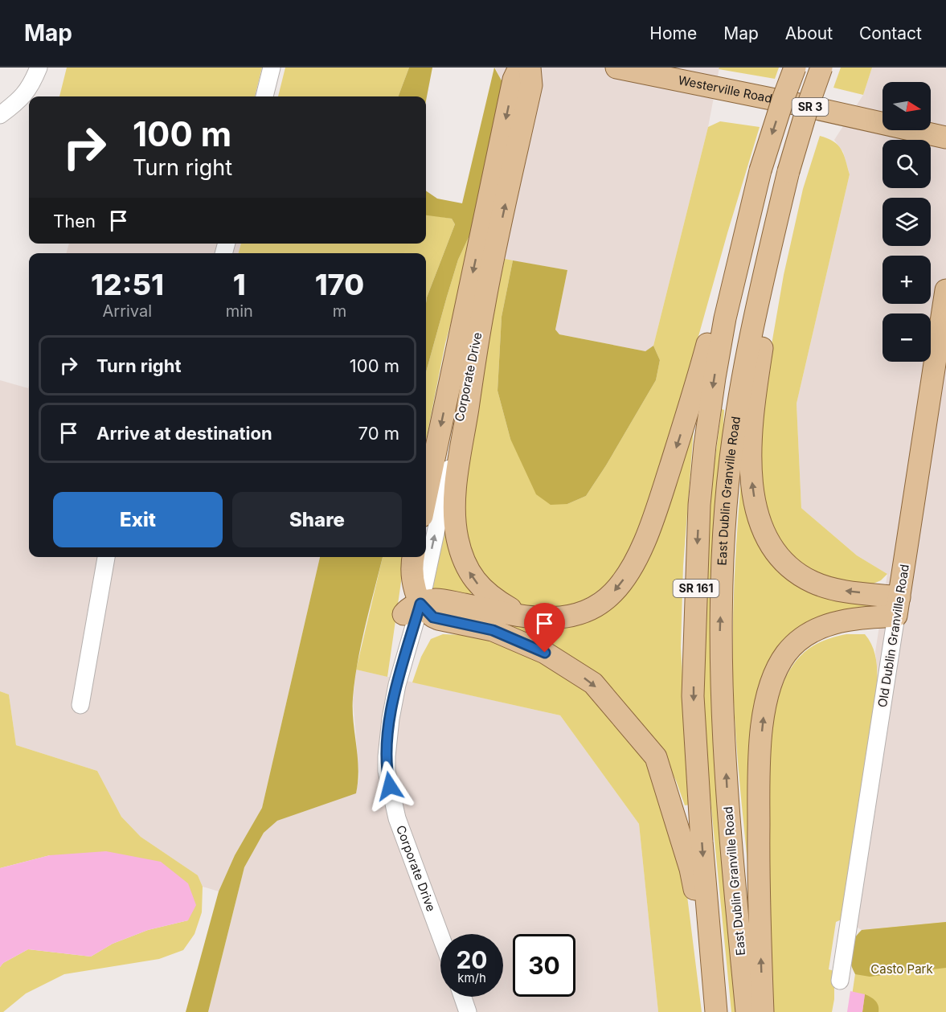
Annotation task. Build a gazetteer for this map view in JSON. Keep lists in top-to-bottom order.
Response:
{
  "streets": {
    "main road": [
      "Westerville Road",
      "SR 3",
      "Corporate Drive",
      "East Dublin Granville Road",
      "SR 161",
      "Old Dublin Granville Road"
    ]
  },
  "parks": ["Casto Park"],
  "north": "right",
  "page": {
    "header": "Map",
    "nav": [
      "Home",
      "Map",
      "About",
      "Contact"
    ],
    "map_buttons": ["+", "−"],
    "turn": ["100 m", "Turn right"],
    "then": "Then",
    "eta": [
      "12:51",
      "Arrival",
      "1",
      "min",
      "170",
      "m"
    ],
    "list": [
      {
        "name": "Turn right",
        "value": "100 m"
      },
      {
        "name": "Arrive at destination",
        "value": "70 m"
      }
    ],
    "buttons": ["Exit", "Share"],
    "speed": "20 km/h",
    "limit": "30"
  }
}
